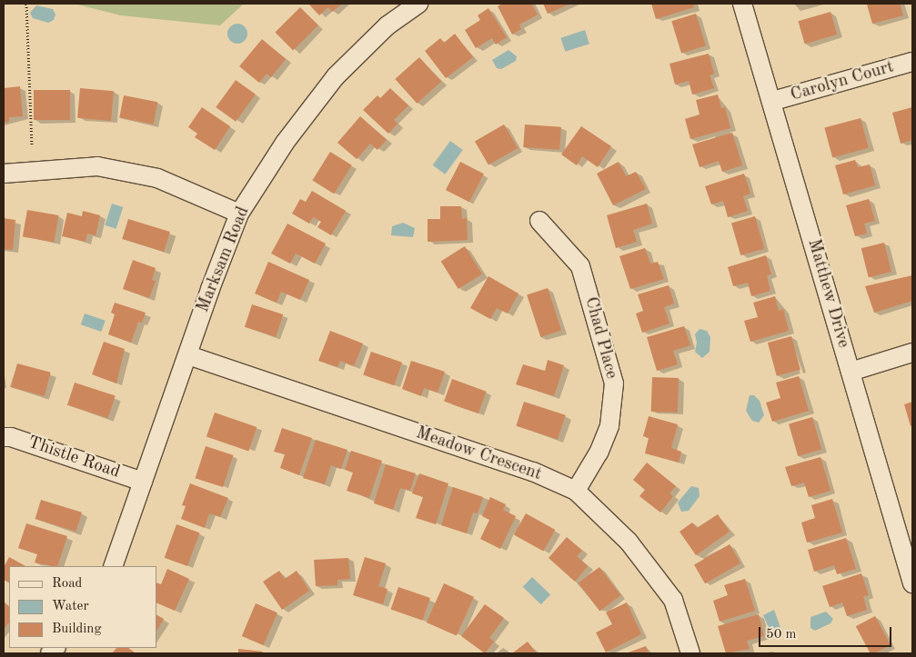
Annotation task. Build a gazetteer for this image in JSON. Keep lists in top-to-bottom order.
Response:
{
  "streets": {
    "street": [
      "Carolyn Court",
      "Marksam Road",
      "Matthew Drive",
      "Chad Place",
      "Meadow Crescent",
      "Thistle Road"
    ]
  },
  "crossings": [
    ["Carolyn Court", "Matthew Drive"],
    ["Marksam Road", "Meadow Crescent"],
    ["Marksam Road", "Thistle Road"],
    ["Chad Place", "Meadow Crescent"]
  ],
  "legend": ["Road", "Water", "Building"],
  "scale_bar": "50 m"
}
